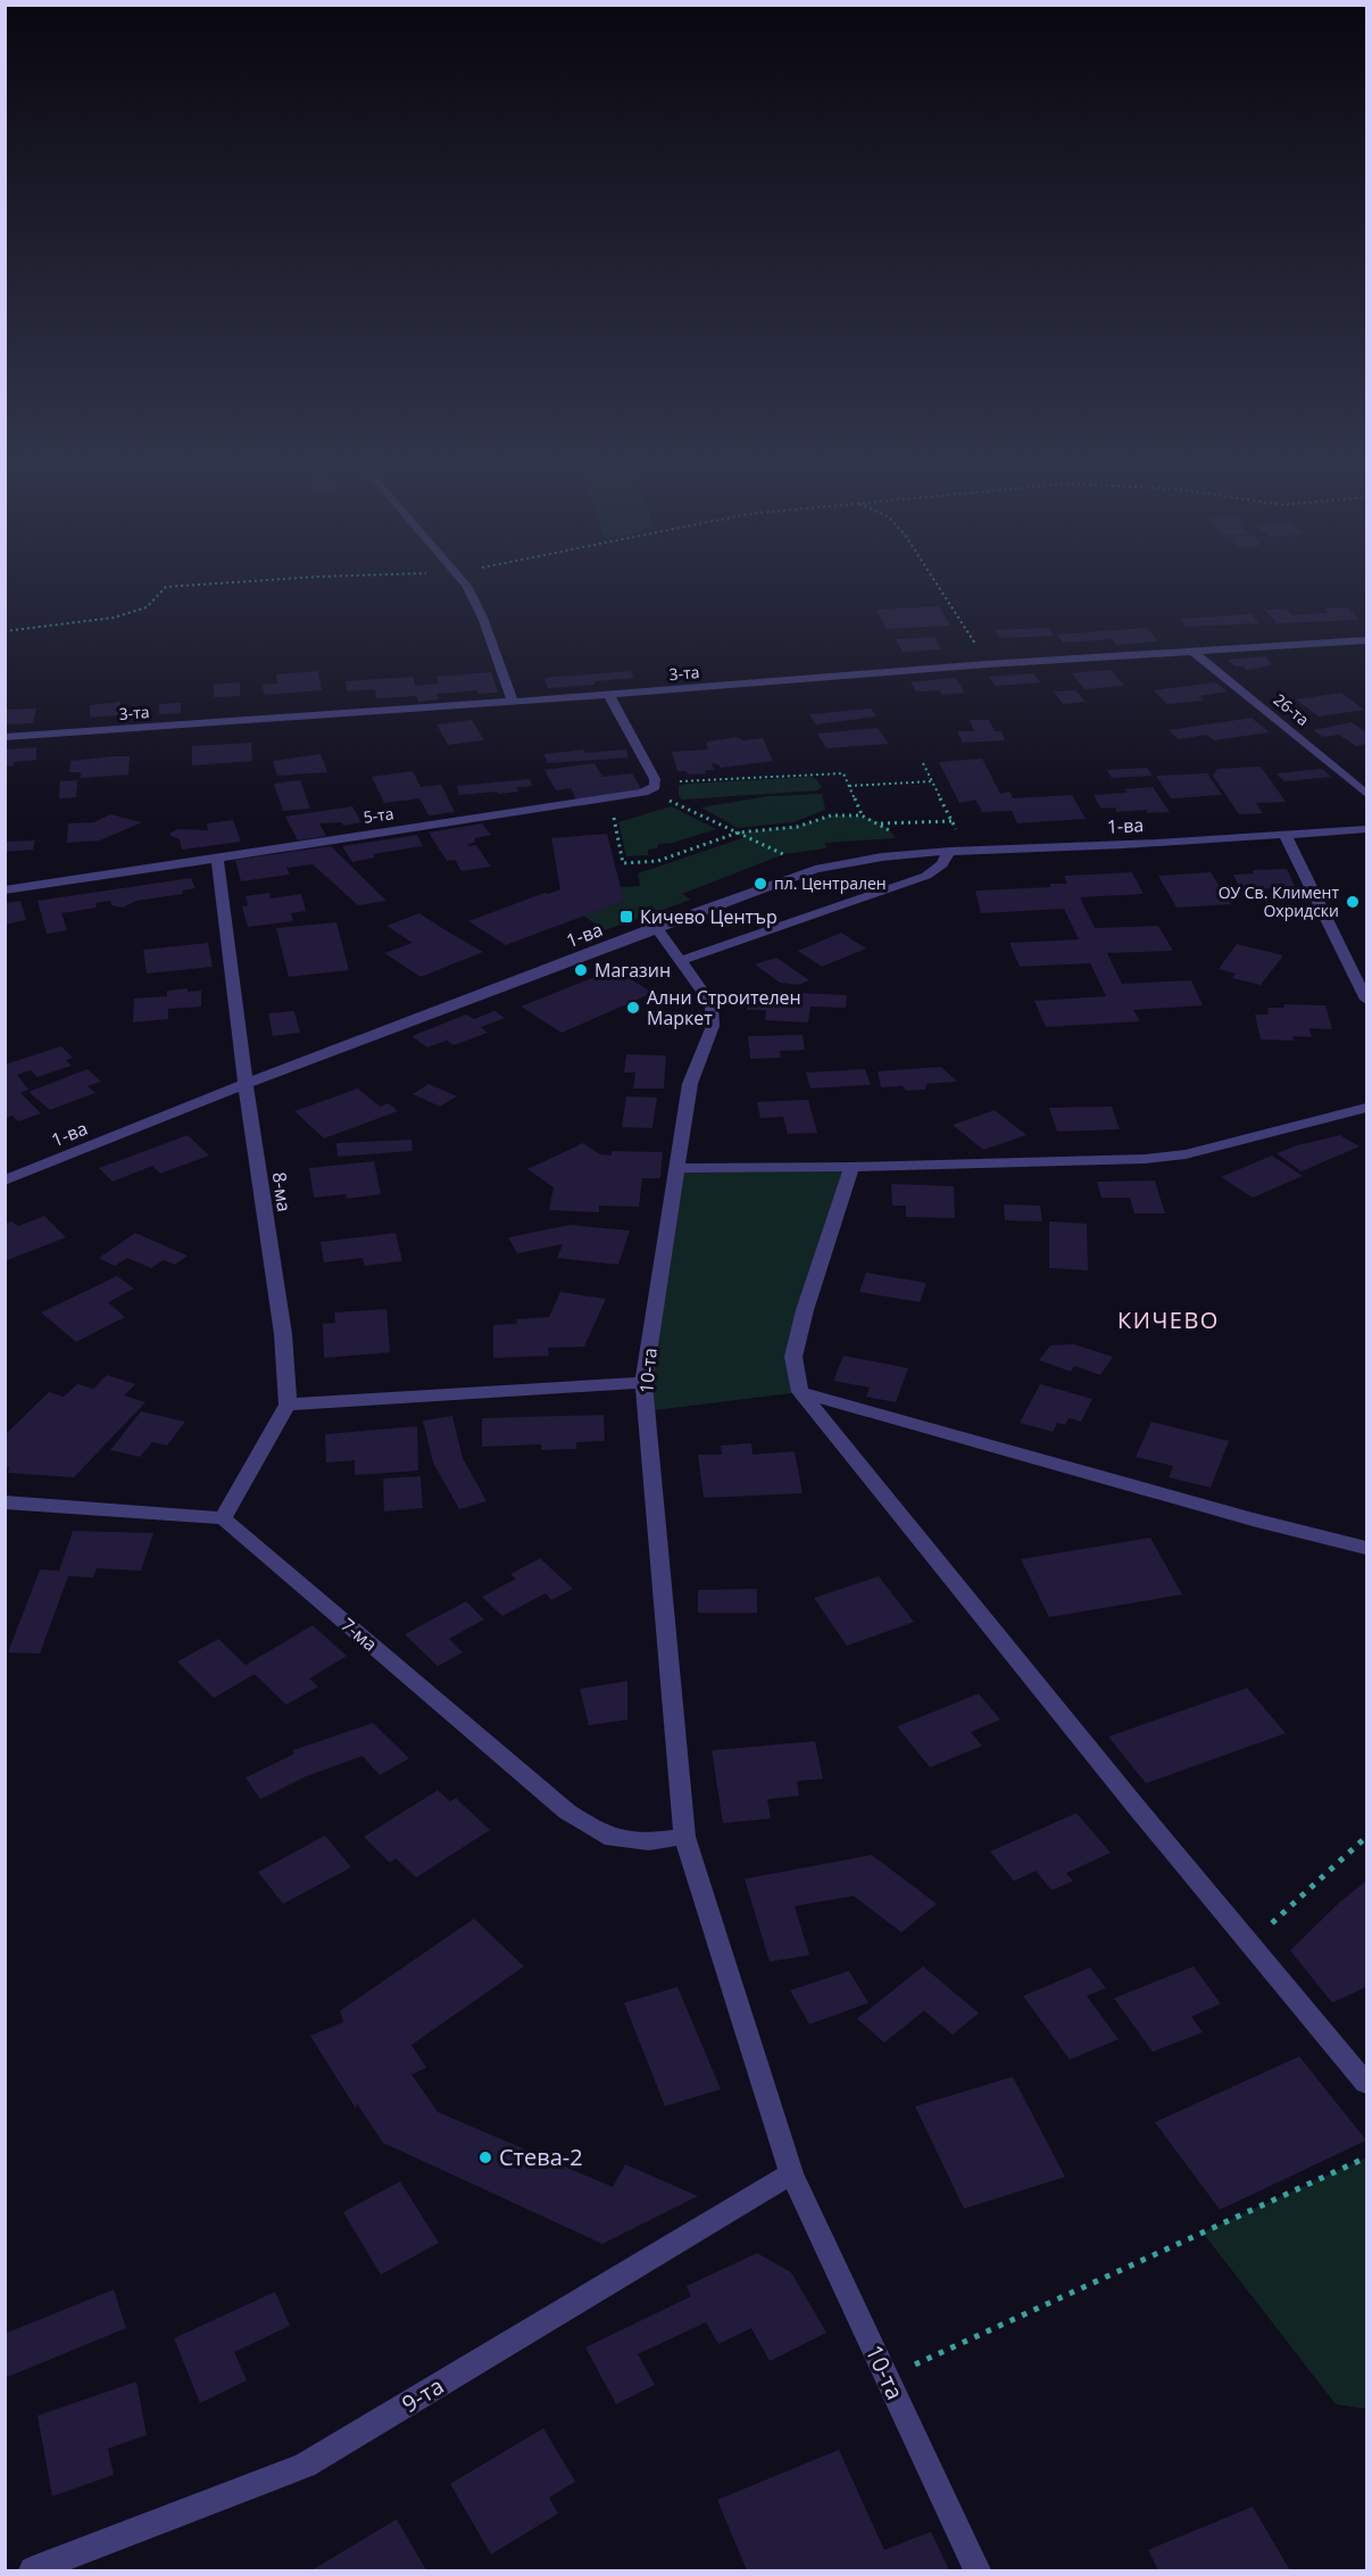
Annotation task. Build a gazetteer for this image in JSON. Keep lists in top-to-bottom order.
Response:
{
  "streets": {
    "street": [
      "3-та",
      "26-та",
      "5-та",
      "1-ва",
      "8-ма",
      "10-та",
      "7-ма",
      "9-та"
    ]
  },
  "crossings": [
    ["3-та", "26-та"],
    ["5-та", "8-ма"],
    ["1-ва", "8-ма"],
    ["1-ва", "10-та"],
    ["10-та", "7-ма"],
    ["10-та", "9-та"]
  ],
  "districts": ["КИЧЕВО"],
  "places": {
    "other": [
      "пл. Централен",
      "ОУ Св. Климент Охридски",
      "Магазин",
      "Ални Строителен Маркет",
      "Стева-2"
    ],
    "transit": ["Кичево Център"]
  }
}
